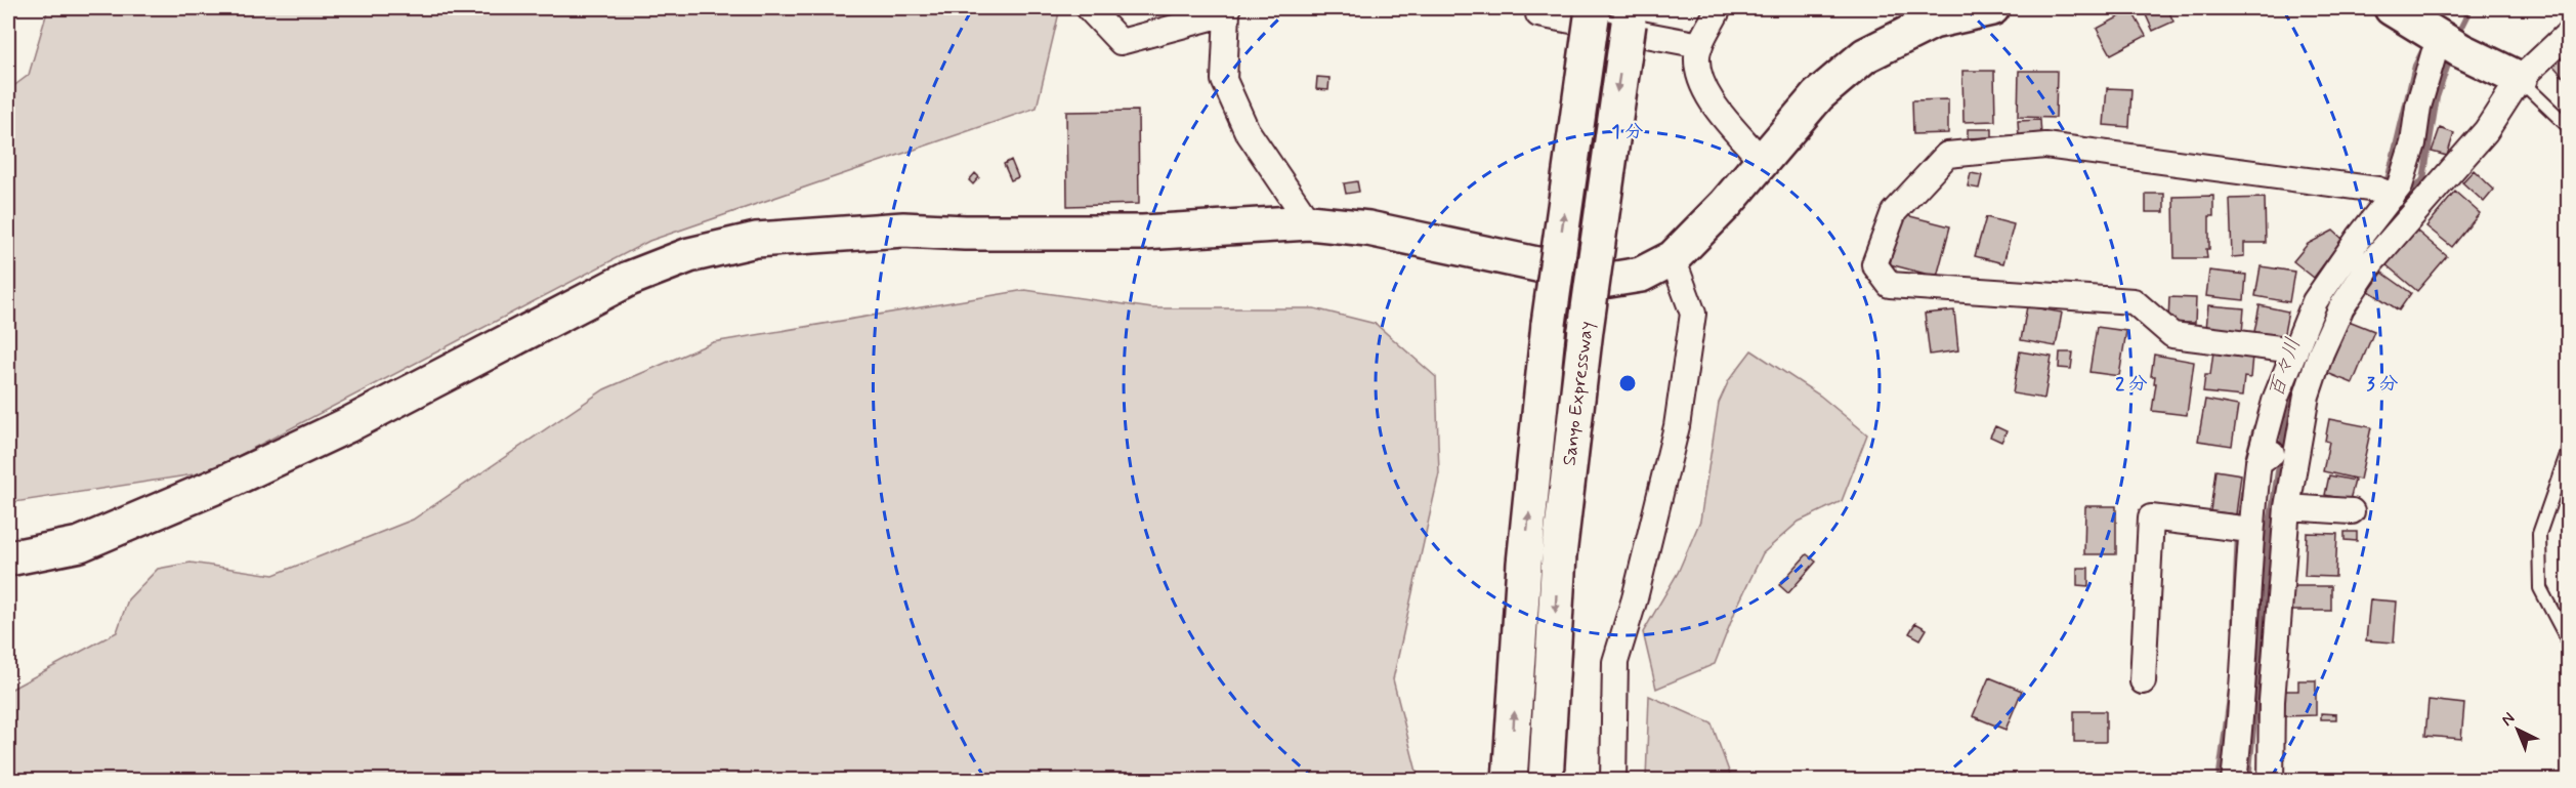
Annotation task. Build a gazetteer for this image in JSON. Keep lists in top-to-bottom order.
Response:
{
  "streets": {
    "main road": ["Sanyo Expressway"]
  },
  "water": ["百々川"],
  "north": "top left",
  "rings": ["1 分", "2 分", "3 分"]
}
